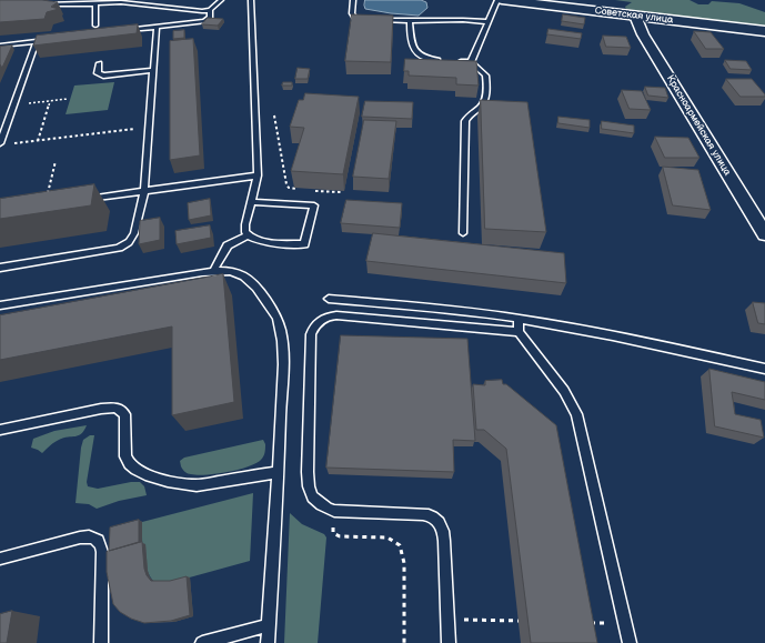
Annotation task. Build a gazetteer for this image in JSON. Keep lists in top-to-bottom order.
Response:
{
  "streets": {
    "main road": ["Советская улица"],
    "street": ["Красноармейская улица"]
  },
  "crossings": [
    ["Советская улица", "Красноармейская улица"]
  ]
}
